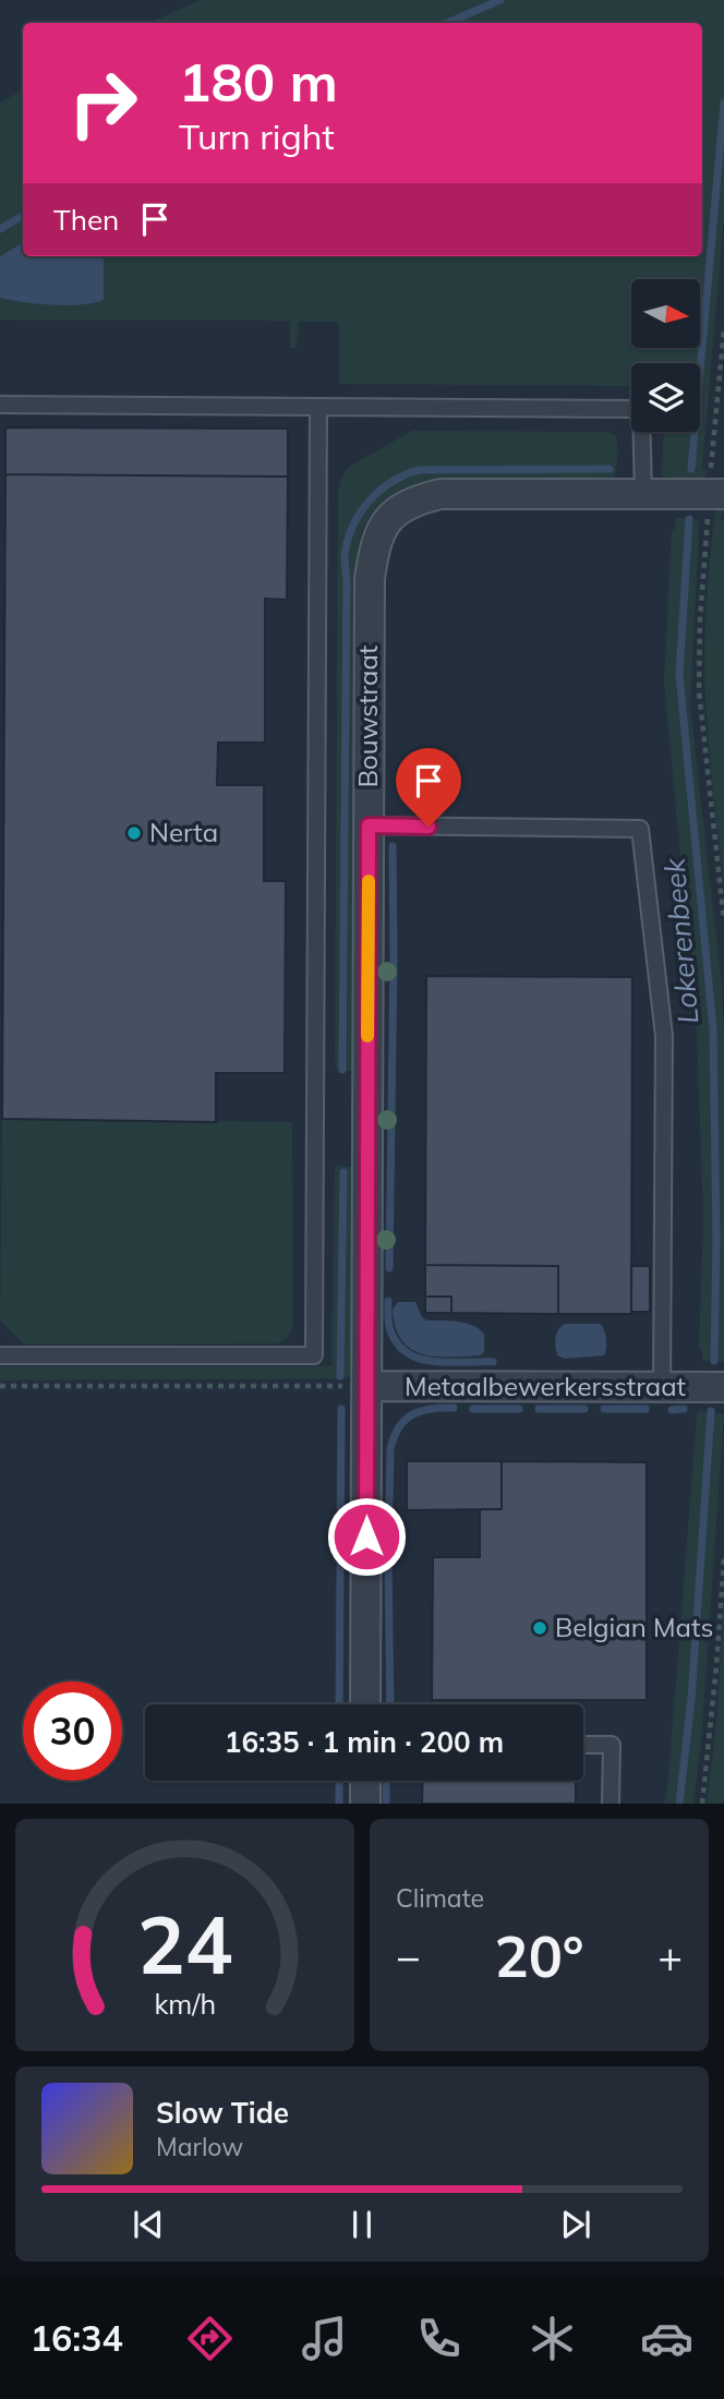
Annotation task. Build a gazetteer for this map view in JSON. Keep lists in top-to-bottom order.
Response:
{
  "streets": {
    "street": ["Bouwstraat", "Metaalbewerkersstraat"]
  },
  "crossings": [
    ["Bouwstraat", "Metaalbewerkersstraat"]
  ],
  "water": ["Lokerenbeek"],
  "places": ["Nerta", "Belgian Mats"],
  "north": "right",
  "page": {
    "turn": ["180 m", "Turn right"],
    "then": "Then",
    "limit": "30",
    "trip": "16:35 · 1 min · 200 m",
    "tile": "Climate",
    "heat": ["−", "20°", "+"],
    "song": ["Slow Tide", "Marlow"],
    "tabs": "16:34",
    "gauge": ["24", "km/h"]
  }
}
